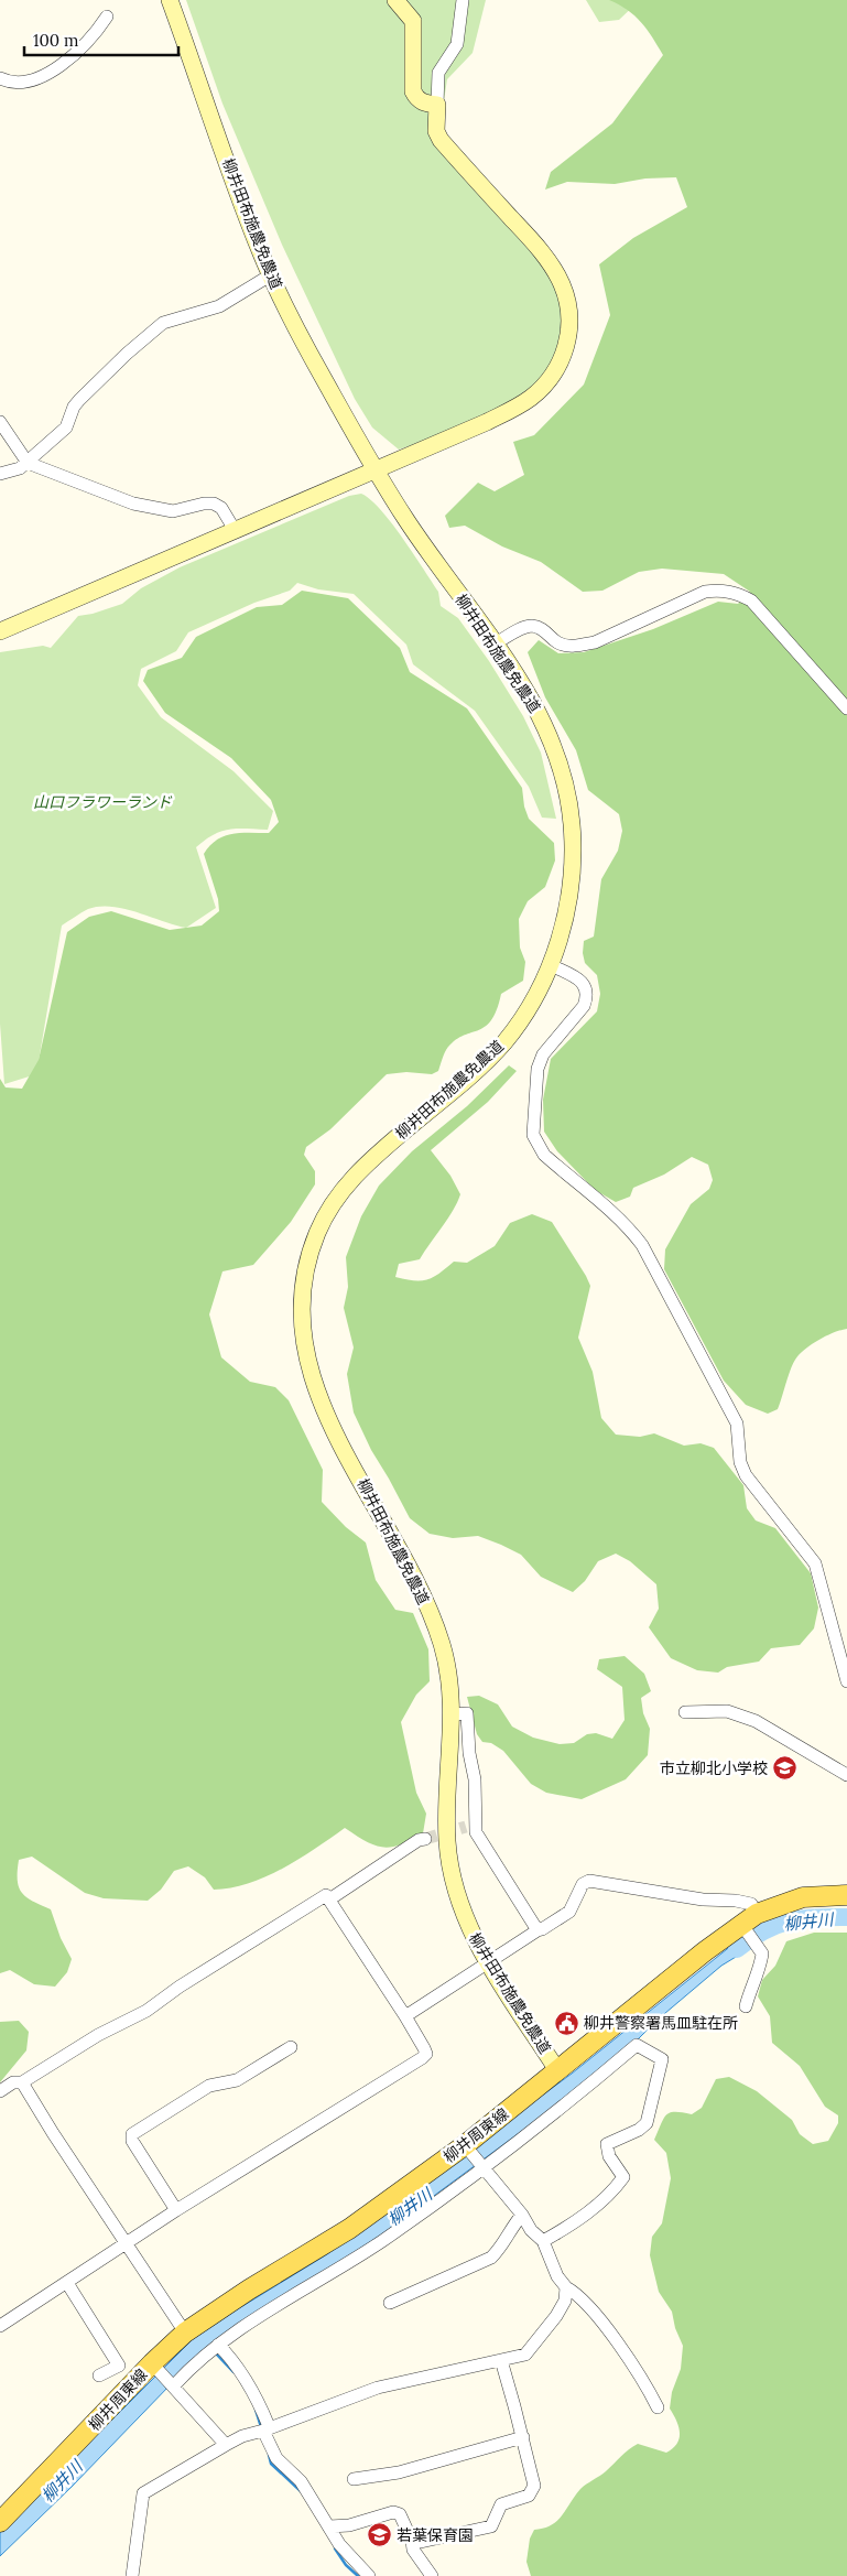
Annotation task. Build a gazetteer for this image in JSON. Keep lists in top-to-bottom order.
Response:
{
  "streets": {
    "main road": ["柳井周東線"],
    "street": ["柳井田布施農免農道"]
  },
  "crossings": [
    ["柳井田布施農免農道", "柳井周東線"]
  ],
  "water": ["柳井川"],
  "parks": ["山口フラワーランド"],
  "places": {
    "school or university": ["市立柳北小学校", "若葉保育園"],
    "public building": ["柳井警察署馬皿駐在所"]
  },
  "scale_bar": "100 m"
}
